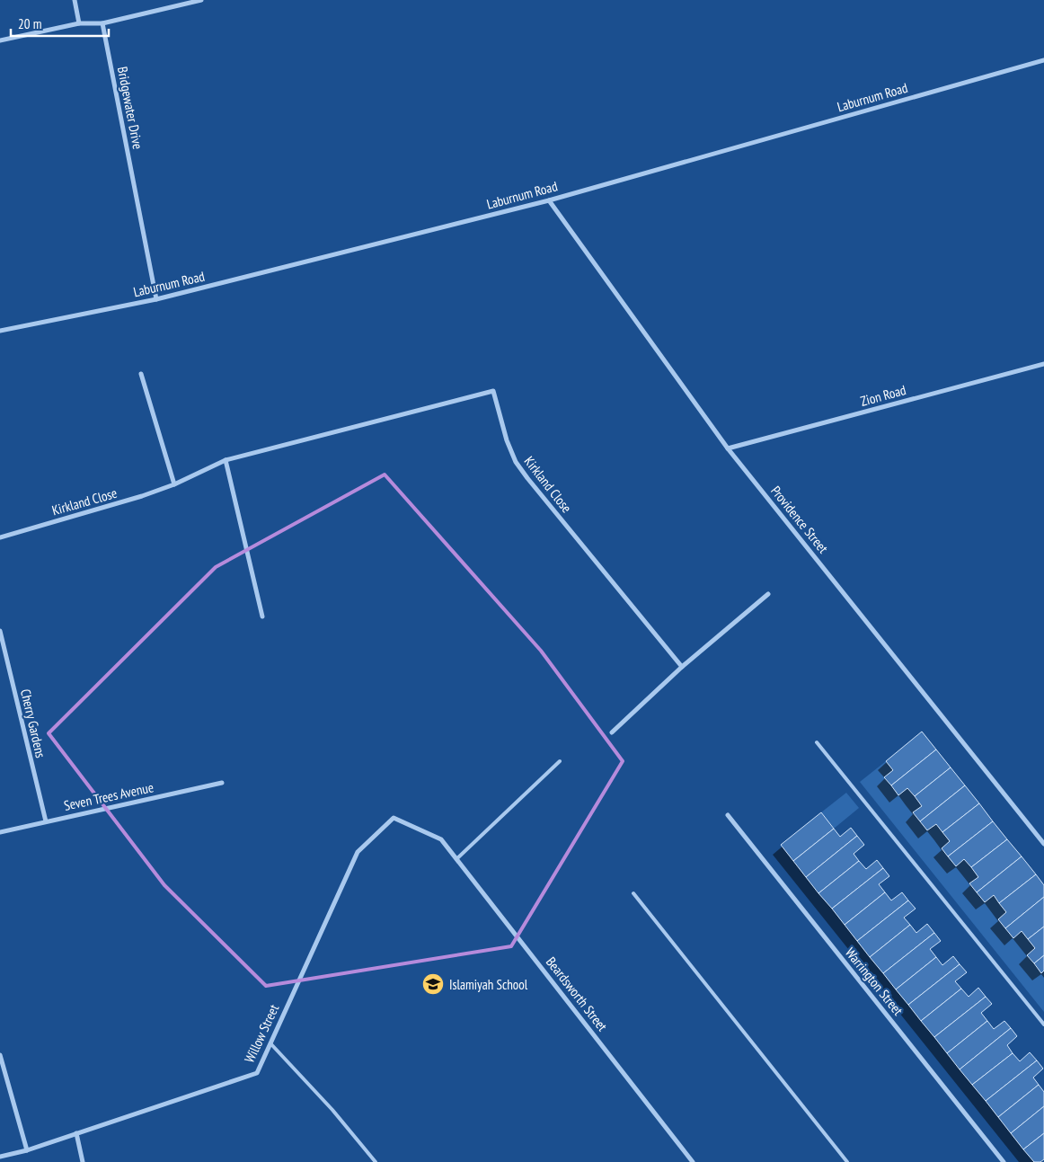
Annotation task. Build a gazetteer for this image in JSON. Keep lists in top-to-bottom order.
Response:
{
  "streets": {
    "street": [
      "Laburnum Road",
      "Bridgewater Drive",
      "Zion Road",
      "Kirkland Close",
      "Providence Street",
      "Cherry Gardens",
      "Seven Trees Avenue",
      "Warrington Street",
      "Beardsworth Street",
      "Willow Street"
    ]
  },
  "crossings": [
    ["Laburnum Road", "Bridgewater Drive"],
    ["Laburnum Road", "Providence Street"],
    ["Zion Road", "Providence Street"],
    ["Cherry Gardens", "Seven Trees Avenue"],
    ["Beardsworth Street", "Willow Street"]
  ],
  "places": {
    "school or university": ["Islamiyah School"]
  },
  "scale_bar": "20 m"
}
